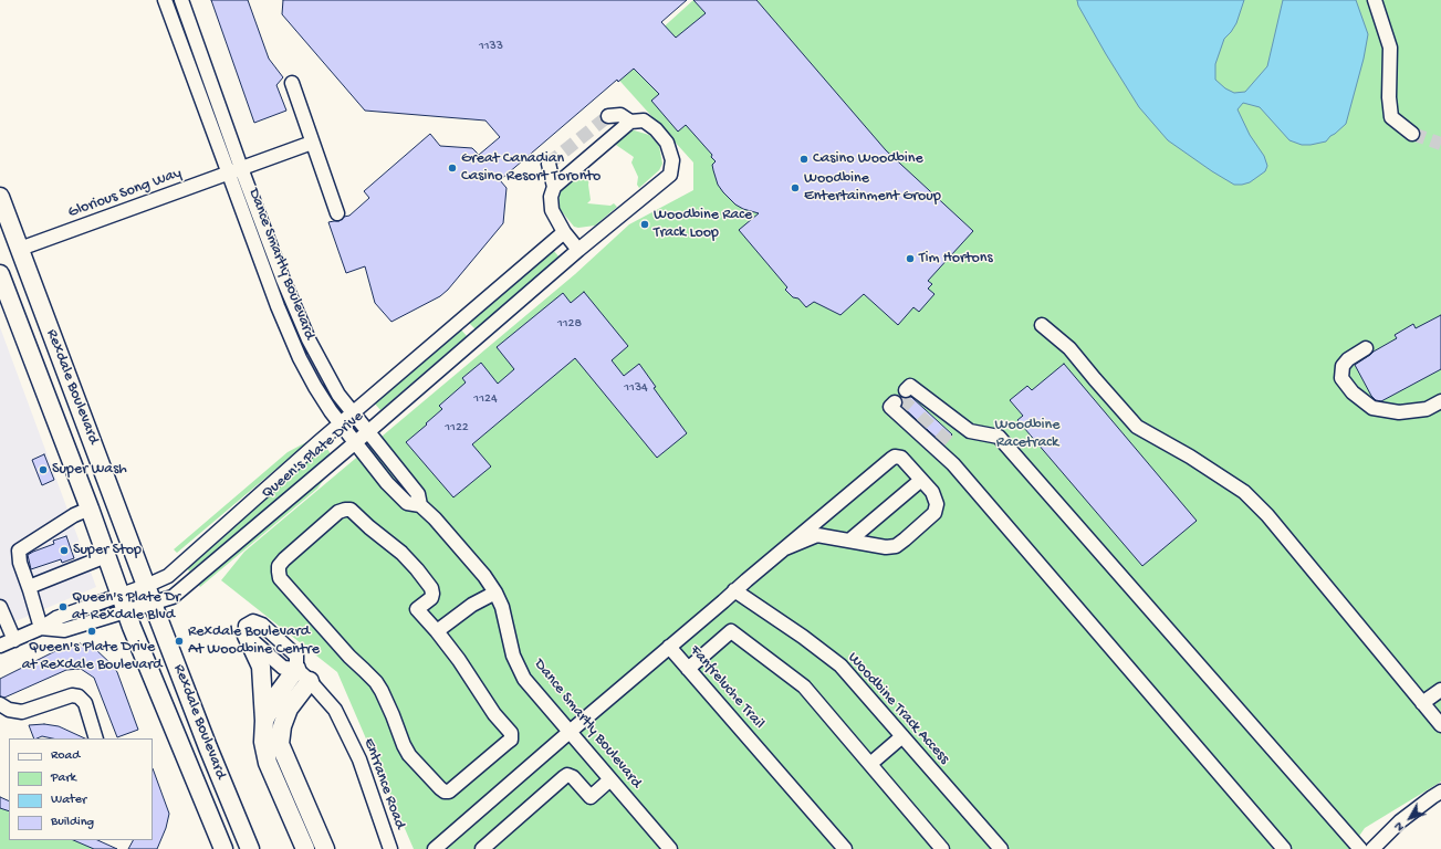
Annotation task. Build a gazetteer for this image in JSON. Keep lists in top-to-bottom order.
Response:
{
  "streets": {
    "main road": ["Rexdale Boulevard"],
    "street": [
      "Glorious Song Way",
      "Dance Smartly Boulevard",
      "Queen's Plate Drive",
      "Fanfreluche Trail",
      "Woodbine Track Access",
      "Entrance Road"
    ]
  },
  "crossings": [
    ["Glorious Song Way", "Dance Smartly Boulevard"],
    ["Glorious Song Way", "Rexdale Boulevard"],
    ["Dance Smartly Boulevard", "Queen's Plate Drive"],
    ["Dance Smartly Boulevard", "Fanfreluche Trail"],
    ["Rexdale Boulevard", "Queen's Plate Drive"]
  ],
  "parks": ["Woodbine Racetrack"],
  "places": [
    "Casino Woodbine",
    "Great Canadian Casino Resort Toronto",
    "Woodbine Entertainment Group",
    "Woodbine Race Track Loop",
    "Tim Hortons",
    "Super Wash",
    "Super Stop",
    "Queen's Plate Dr at Rexdale Blvd",
    "Queen's Plate Drive at Rexdale Boulevard",
    "Rexdale Boulevard At Woodbine Centre"
  ],
  "house_numbers": [
    "1133",
    "1128",
    "1134",
    "1124",
    "1122"
  ],
  "legend": [
    "Road",
    "Park",
    "Water",
    "Building"
  ],
  "north": "bottom left"
}
